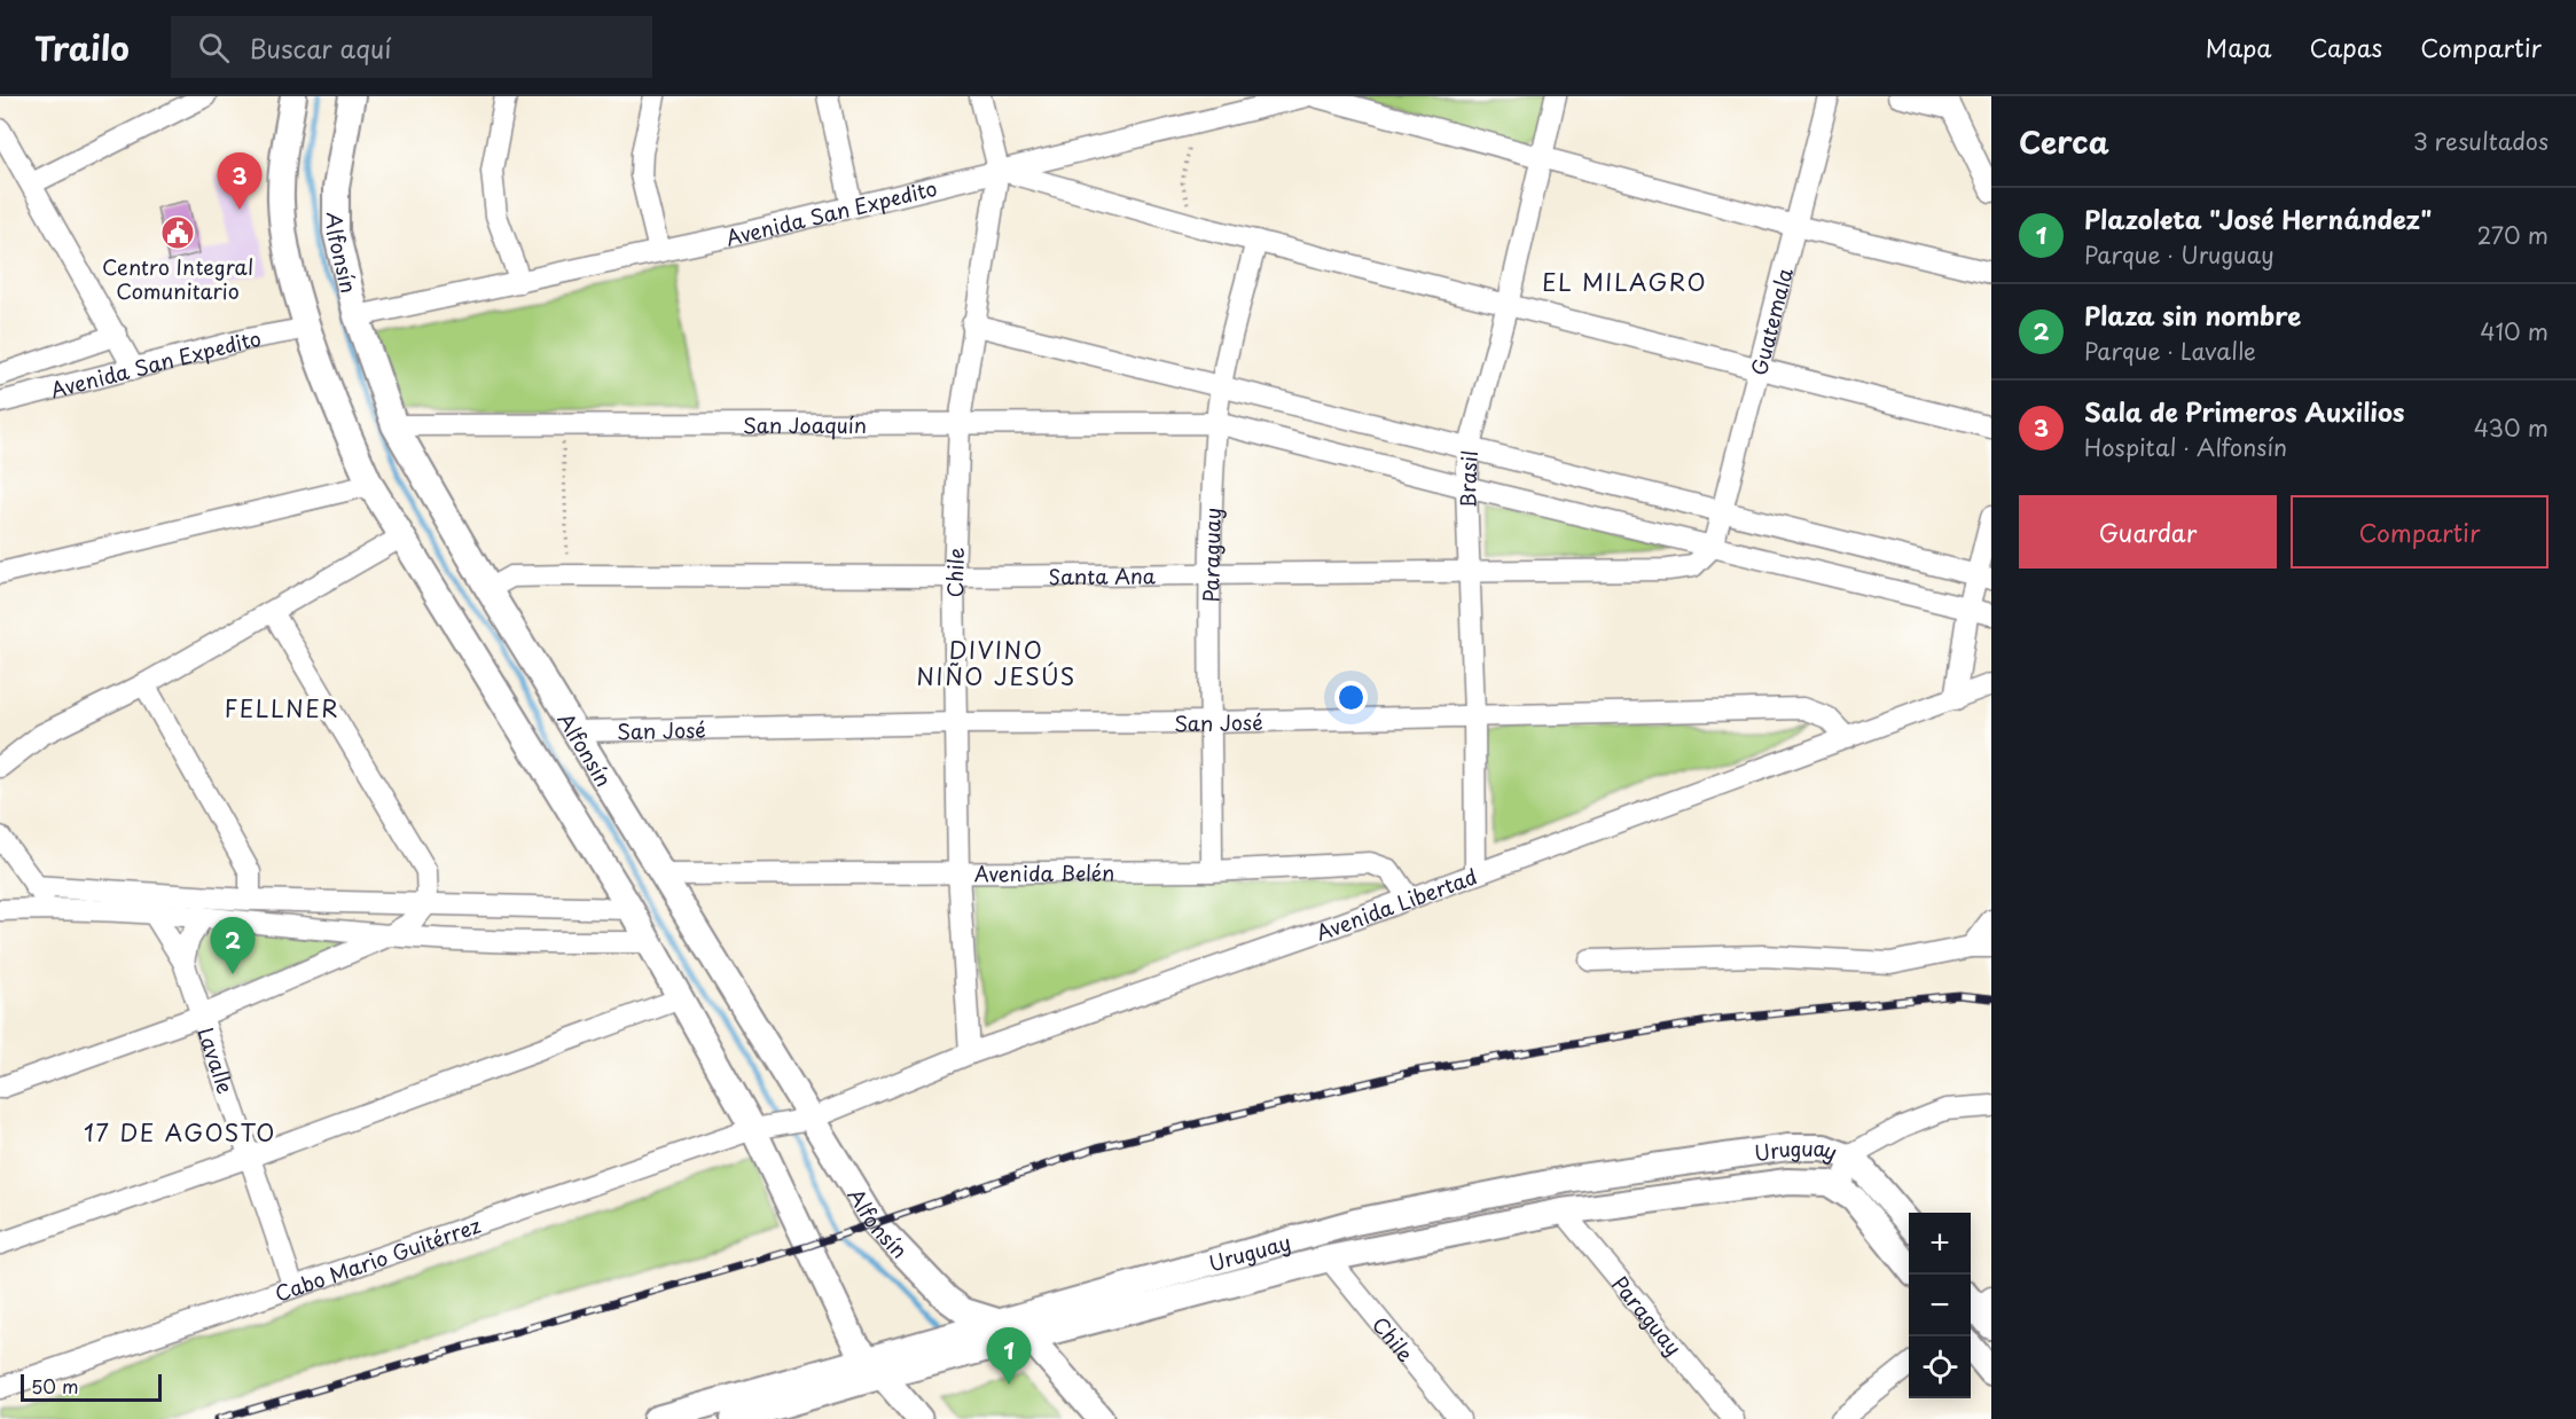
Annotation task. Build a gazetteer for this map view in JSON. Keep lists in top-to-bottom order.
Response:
{
  "streets": {
    "street": [
      "Avenida San Expedito",
      "Alfonsín",
      "Guatemala",
      "San Joaquín",
      "Brasil",
      "Paraguay",
      "Chile",
      "Santa Ana",
      "San José",
      "Avenida Belén",
      "Avenida Libertad",
      "Lavalle",
      "Uruguay",
      "Cabo Mario Guitérrez"
    ]
  },
  "crossings": [
    ["Avenida San Expedito", "Alfonsín"],
    ["Avenida San Expedito", "Chile"],
    ["Alfonsín", "San Joaquín"],
    ["Alfonsín", "Santa Ana"],
    ["Alfonsín", "San José"],
    ["Alfonsín", "Avenida Belén"],
    ["Alfonsín", "Avenida Libertad"],
    ["Alfonsín", "Uruguay"],
    ["Alfonsín", "Cabo Mario Guitérrez"],
    ["Guatemala", "San Joaquín"],
    ["Guatemala", "Santa Ana"],
    ["San Joaquín", "Brasil"],
    ["San Joaquín", "Paraguay"],
    ["San Joaquín", "Chile"],
    ["San Joaquín", "Santa Ana"],
    ["Brasil", "Santa Ana"],
    ["Brasil", "San José"],
    ["Brasil", "Avenida Libertad"],
    ["Paraguay", "Santa Ana"],
    ["Paraguay", "San José"],
    ["Paraguay", "Avenida Belén"],
    ["Paraguay", "Uruguay"],
    ["Chile", "Santa Ana"],
    ["Chile", "San José"],
    ["Chile", "Avenida Belén"],
    ["Chile", "Avenida Libertad"],
    ["Chile", "Uruguay"],
    ["San José", "Avenida Libertad"],
    ["Avenida Belén", "Avenida Libertad"],
    ["Avenida Libertad", "Cabo Mario Guitérrez"],
    ["Lavalle", "Cabo Mario Guitérrez"]
  ],
  "districts": [
    "EL MILAGRO",
    "DIVINO NIÑO JESÚS",
    "FELLNER",
    "17 DE AGOSTO"
  ],
  "places": {
    "public building": ["Centro Integral Comunitario"]
  },
  "scale_bar": "50 m",
  "page": {
    "header": "Trailo",
    "search": "Buscar aquí",
    "nav": ["Mapa", "Capas", "Compartir"],
    "heading": ["Cerca", "3 resultados"],
    "pins": ["3", "2", "1"],
    "list": [
      {
        "mark": "1",
        "name": "Plazoleta \"José Hernández\"",
        "note": "Parque · Uruguay",
        "value": "270 m"
      },
      {
        "mark": "2",
        "name": "Plaza sin nombre",
        "note": "Parque · Lavalle",
        "value": "410 m"
      },
      {
        "mark": "3",
        "name": "Sala de Primeros Auxilios",
        "note": "Hospital · Alfonsín",
        "value": "430 m"
      }
    ],
    "buttons": ["Guardar", "Compartir"],
    "map_buttons": ["+", "−"],
    "scale": "50 m"
  }
}
